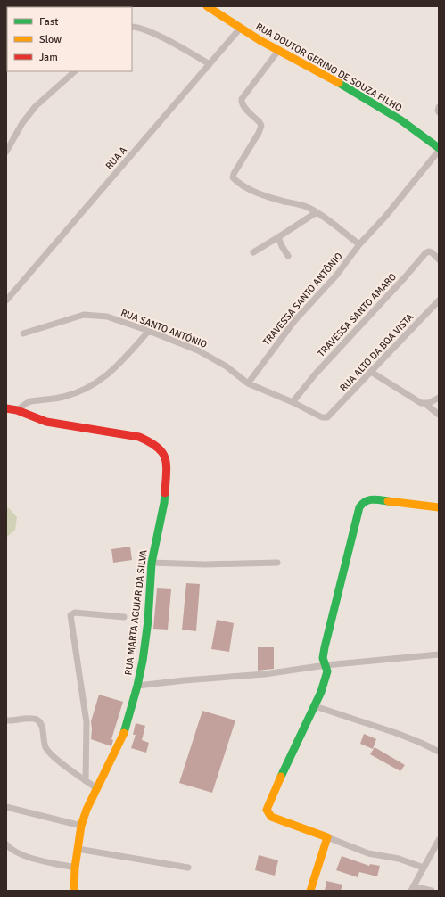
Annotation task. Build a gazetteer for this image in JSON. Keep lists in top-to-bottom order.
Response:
{
  "streets": {
    "street": [
      "RUA DOUTOR GERINO DE SOUZA FILHO",
      "RUA A",
      "TRAVESSA SANTO ANTÔNIO",
      "TRAVESSA SANTO AMARO",
      "RUA SANTO ANTÔNIO",
      "RUA ALTO DA BOA VISTA",
      "RUA MARTA AGUIAR DA SILVA"
    ]
  },
  "crossings": [
    ["RUA DOUTOR GERINO DE SOUZA FILHO", "RUA A"],
    ["RUA DOUTOR GERINO DE SOUZA FILHO", "TRAVESSA SANTO ANTÔNIO"],
    ["TRAVESSA SANTO ANTÔNIO", "RUA SANTO ANTÔNIO"],
    ["TRAVESSA SANTO AMARO", "RUA SANTO ANTÔNIO"],
    ["RUA SANTO ANTÔNIO", "RUA ALTO DA BOA VISTA"]
  ],
  "legend": ["Fast", "Slow", "Jam"]
}
